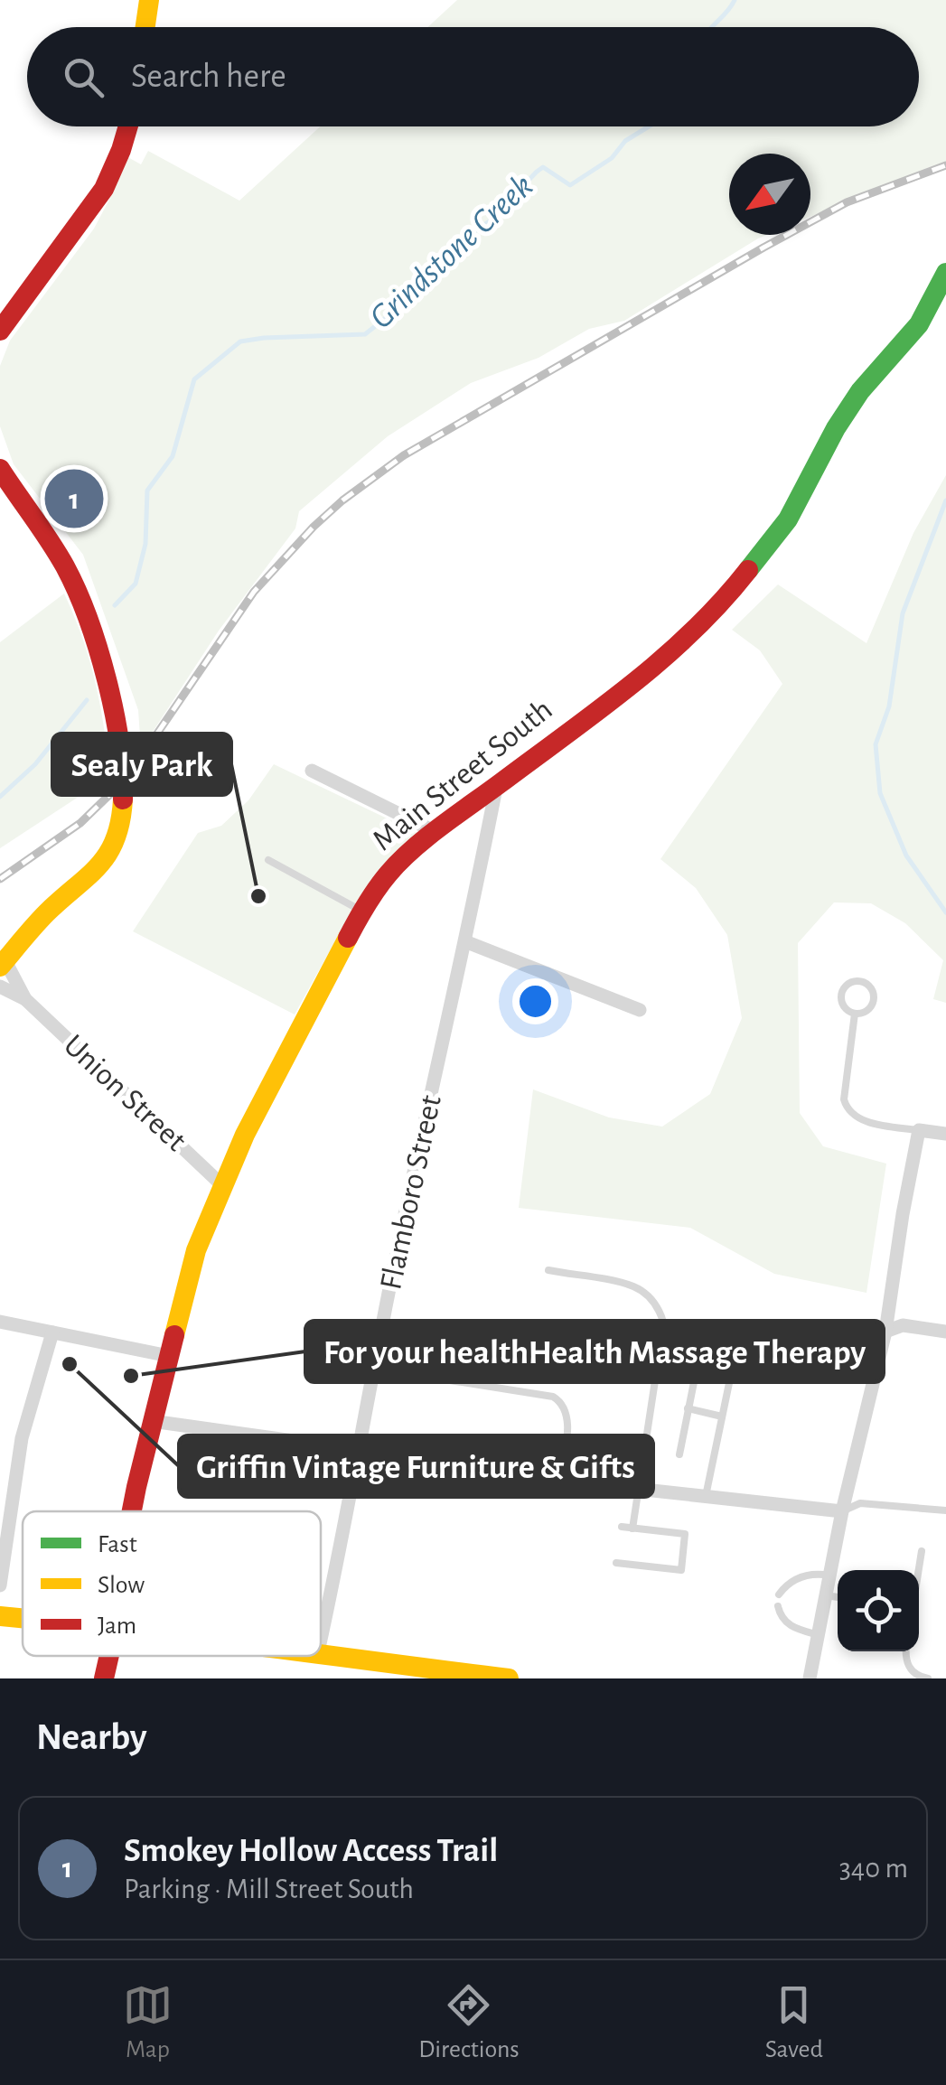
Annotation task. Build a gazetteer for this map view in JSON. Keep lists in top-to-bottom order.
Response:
{
  "streets": {
    "street": ["Main Street South", "Union Street", "Flamboro Street"]
  },
  "crossings": [
    ["Main Street South", "Union Street"],
    ["Main Street South", "Flamboro Street"]
  ],
  "water": ["Grindstone Creek"],
  "places": ["Sealy Park", "Griffin Vintage Furniture & Gifts", "For your healthHealth Massage Therapy"],
  "legend": ["Fast", "Slow", "Jam"],
  "north": "bottom left",
  "page": {
    "search": "Search here",
    "pins": "1",
    "heading": "Nearby",
    "list": [
      {
        "mark": "1",
        "name": "Smokey Hollow Access Trail",
        "note": "Parking · Mill Street South",
        "value": "340 m"
      }
    ],
    "nav": ["Map", "Directions", "Saved"]
  }
}
